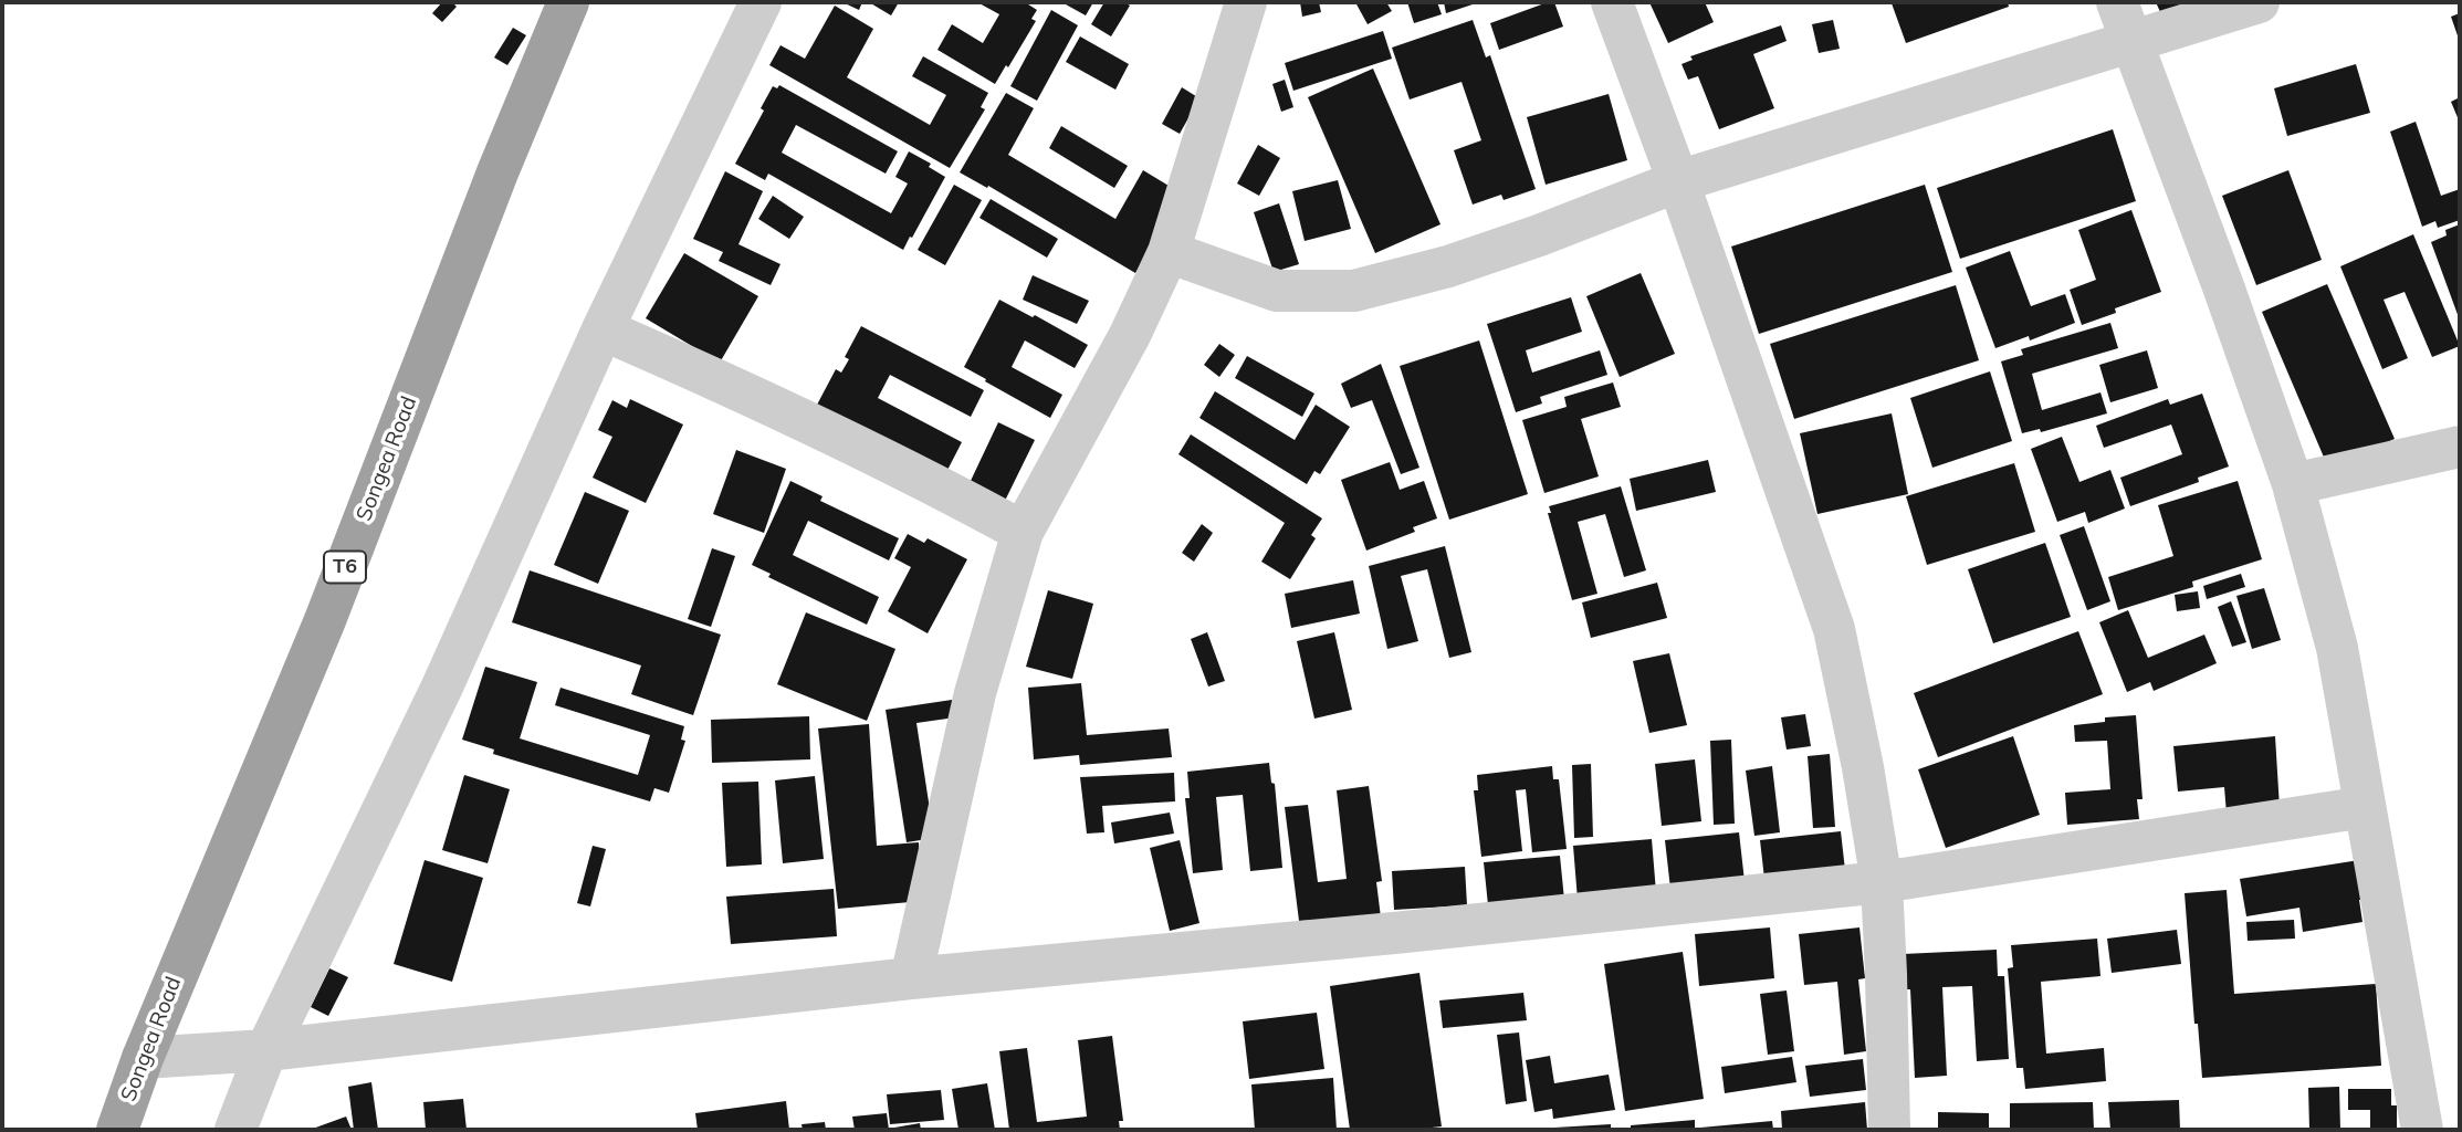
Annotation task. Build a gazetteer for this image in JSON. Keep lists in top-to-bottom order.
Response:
{
  "streets": {
    "highway": ["Songea Road", "T6"]
  }
}
